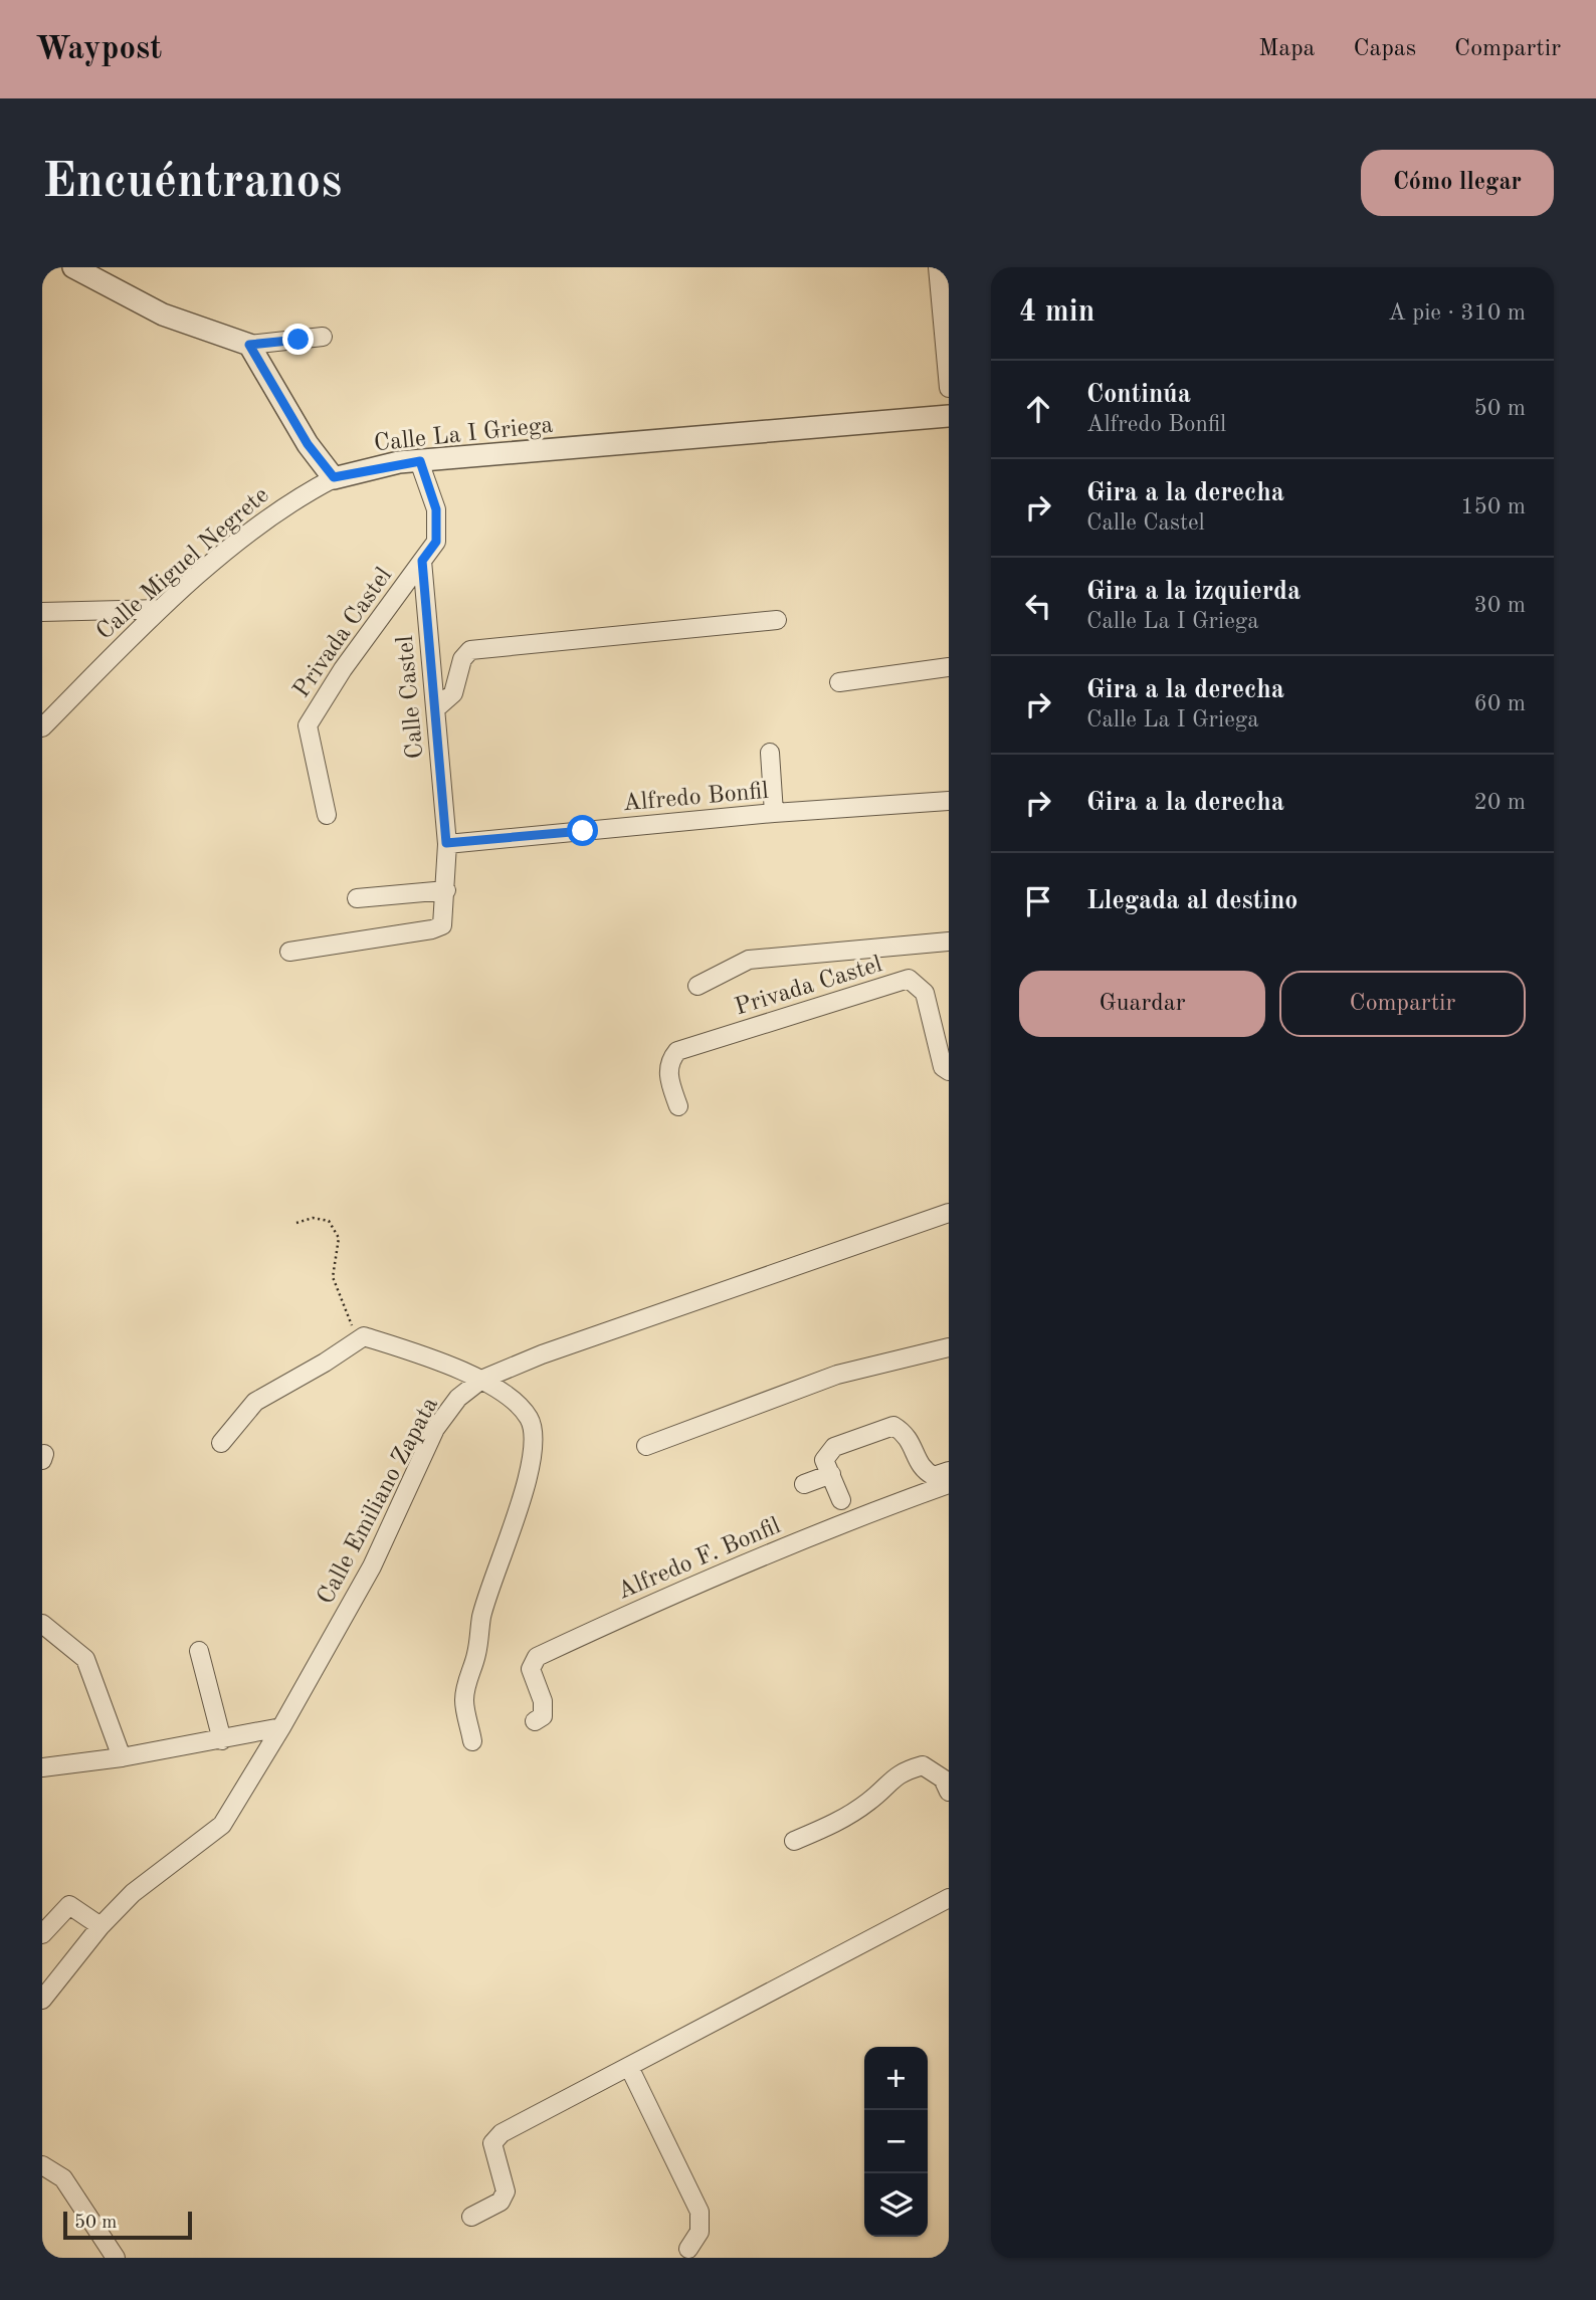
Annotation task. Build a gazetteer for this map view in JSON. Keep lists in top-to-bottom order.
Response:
{
  "streets": {
    "street": [
      "Calle La I Griega",
      "Calle Miguel Negrete",
      "Privada Castel",
      "Calle Castel",
      "Alfredo Bonfil",
      "Calle Emiliano Zapata",
      "Alfredo F. Bonfil"
    ]
  },
  "crossings": [
    ["Calle La I Griega", "Calle Miguel Negrete"],
    ["Privada Castel", "Calle Castel"],
    ["Calle Castel", "Alfredo Bonfil"]
  ],
  "scale_bar": "50 m",
  "page": {
    "header": "Waypost",
    "nav": ["Mapa", "Capas", "Compartir"],
    "buttons": [
      "Cómo llegar",
      ["Guardar", "Compartir"]
    ],
    "title": "Encuéntranos",
    "heading": ["4 min", "A pie · 310 m"],
    "list": [
      ["Continúa", "Alfredo Bonfil", "50 m"],
      ["Gira a la derecha", "Calle Castel", "150 m"],
      ["Gira a la izquierda", "Calle La I Griega", "30 m"],
      ["Gira a la derecha", "Calle La I Griega", "60 m"],
      ["Gira a la derecha", "20 m"],
      "Llegada al destino"
    ],
    "map_buttons": ["+", "−"],
    "scale": "50 m"
  }
}
